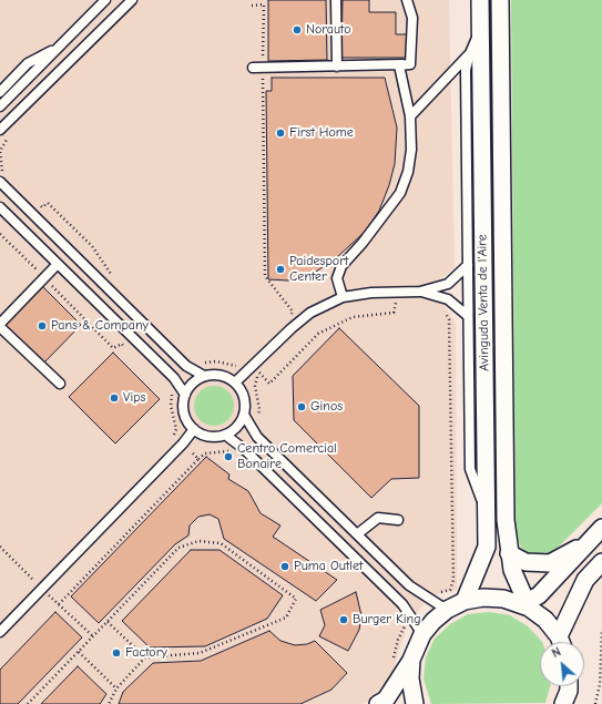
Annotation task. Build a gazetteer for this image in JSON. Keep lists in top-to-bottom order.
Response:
{
  "streets": {
    "street": ["Avinguda Venta de l'Aire"]
  },
  "places": [
    "Norauto",
    "First Home",
    "Paidesport Center",
    "Pans & Company",
    "Vips",
    "Ginos",
    "Centro Comercial Bonaire",
    "Puma Outlet",
    "Burger King",
    "Factory"
  ],
  "north": "top left"
}
